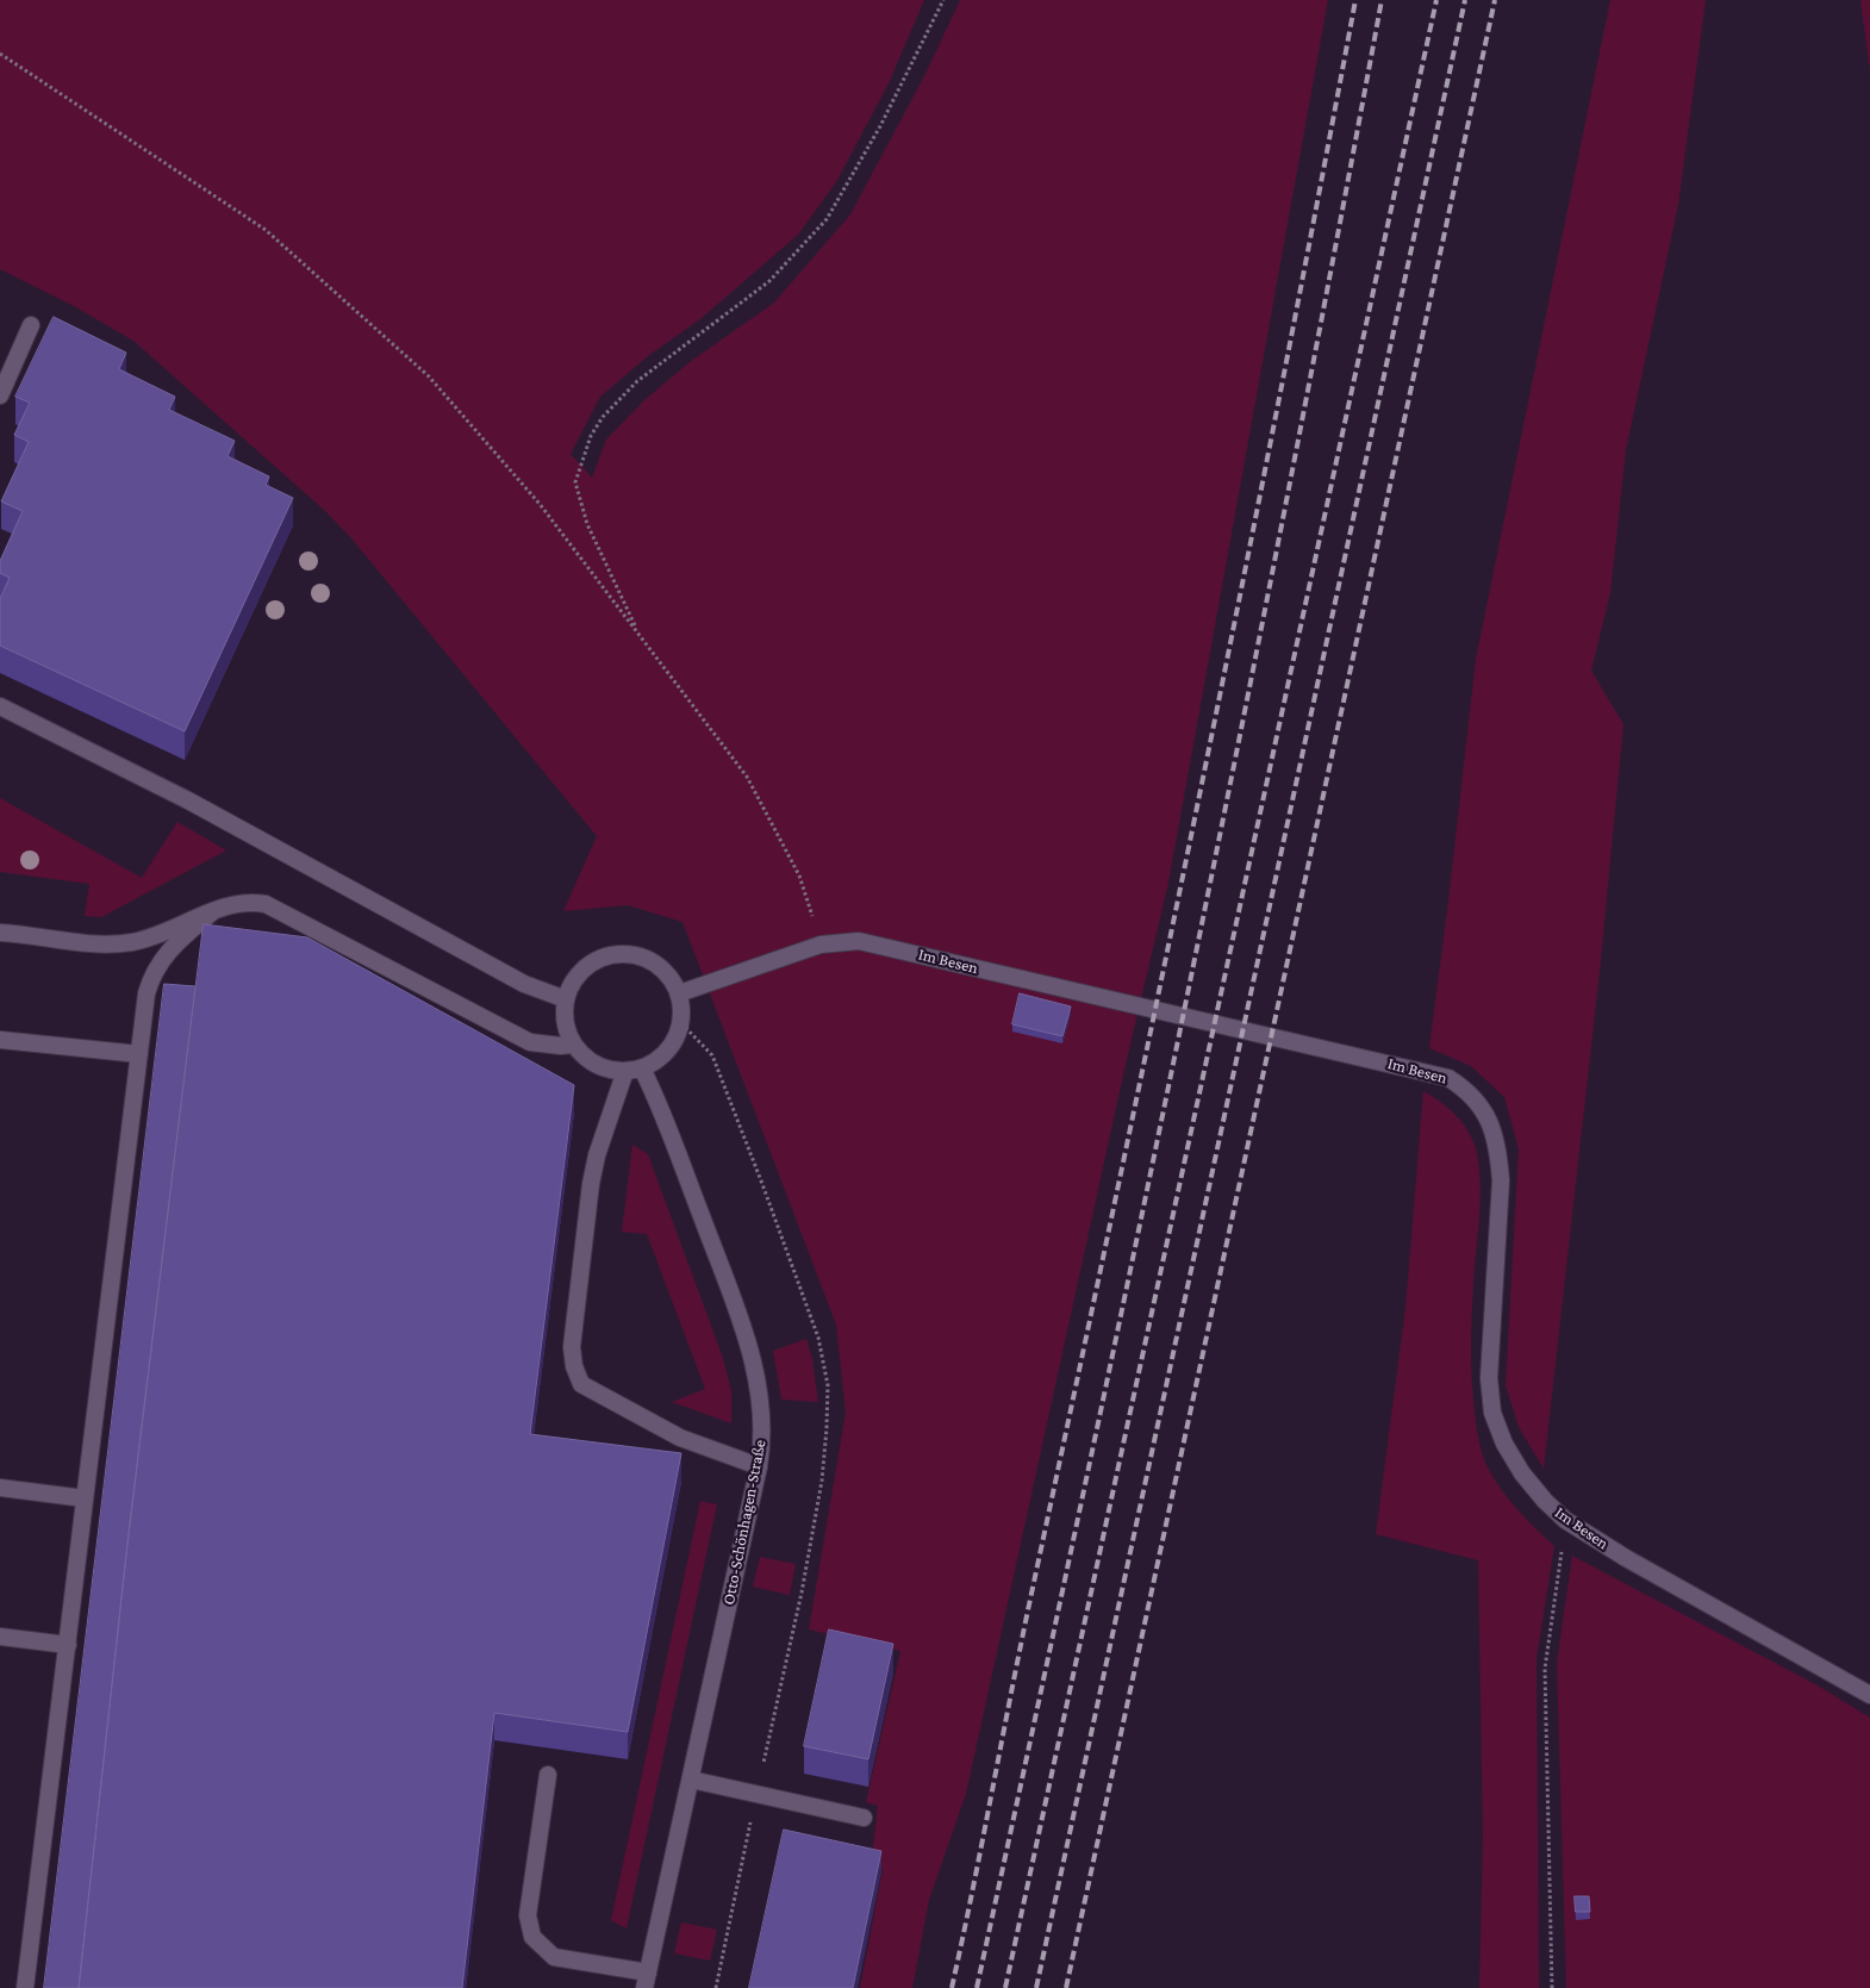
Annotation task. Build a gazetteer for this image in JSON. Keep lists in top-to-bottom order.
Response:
{
  "streets": {
    "street": ["Im Besen", "Otto-Schönhagen-Straße"]
  },
  "crossings": [
    ["Im Besen", "Otto-Schönhagen-Straße"]
  ]
}
